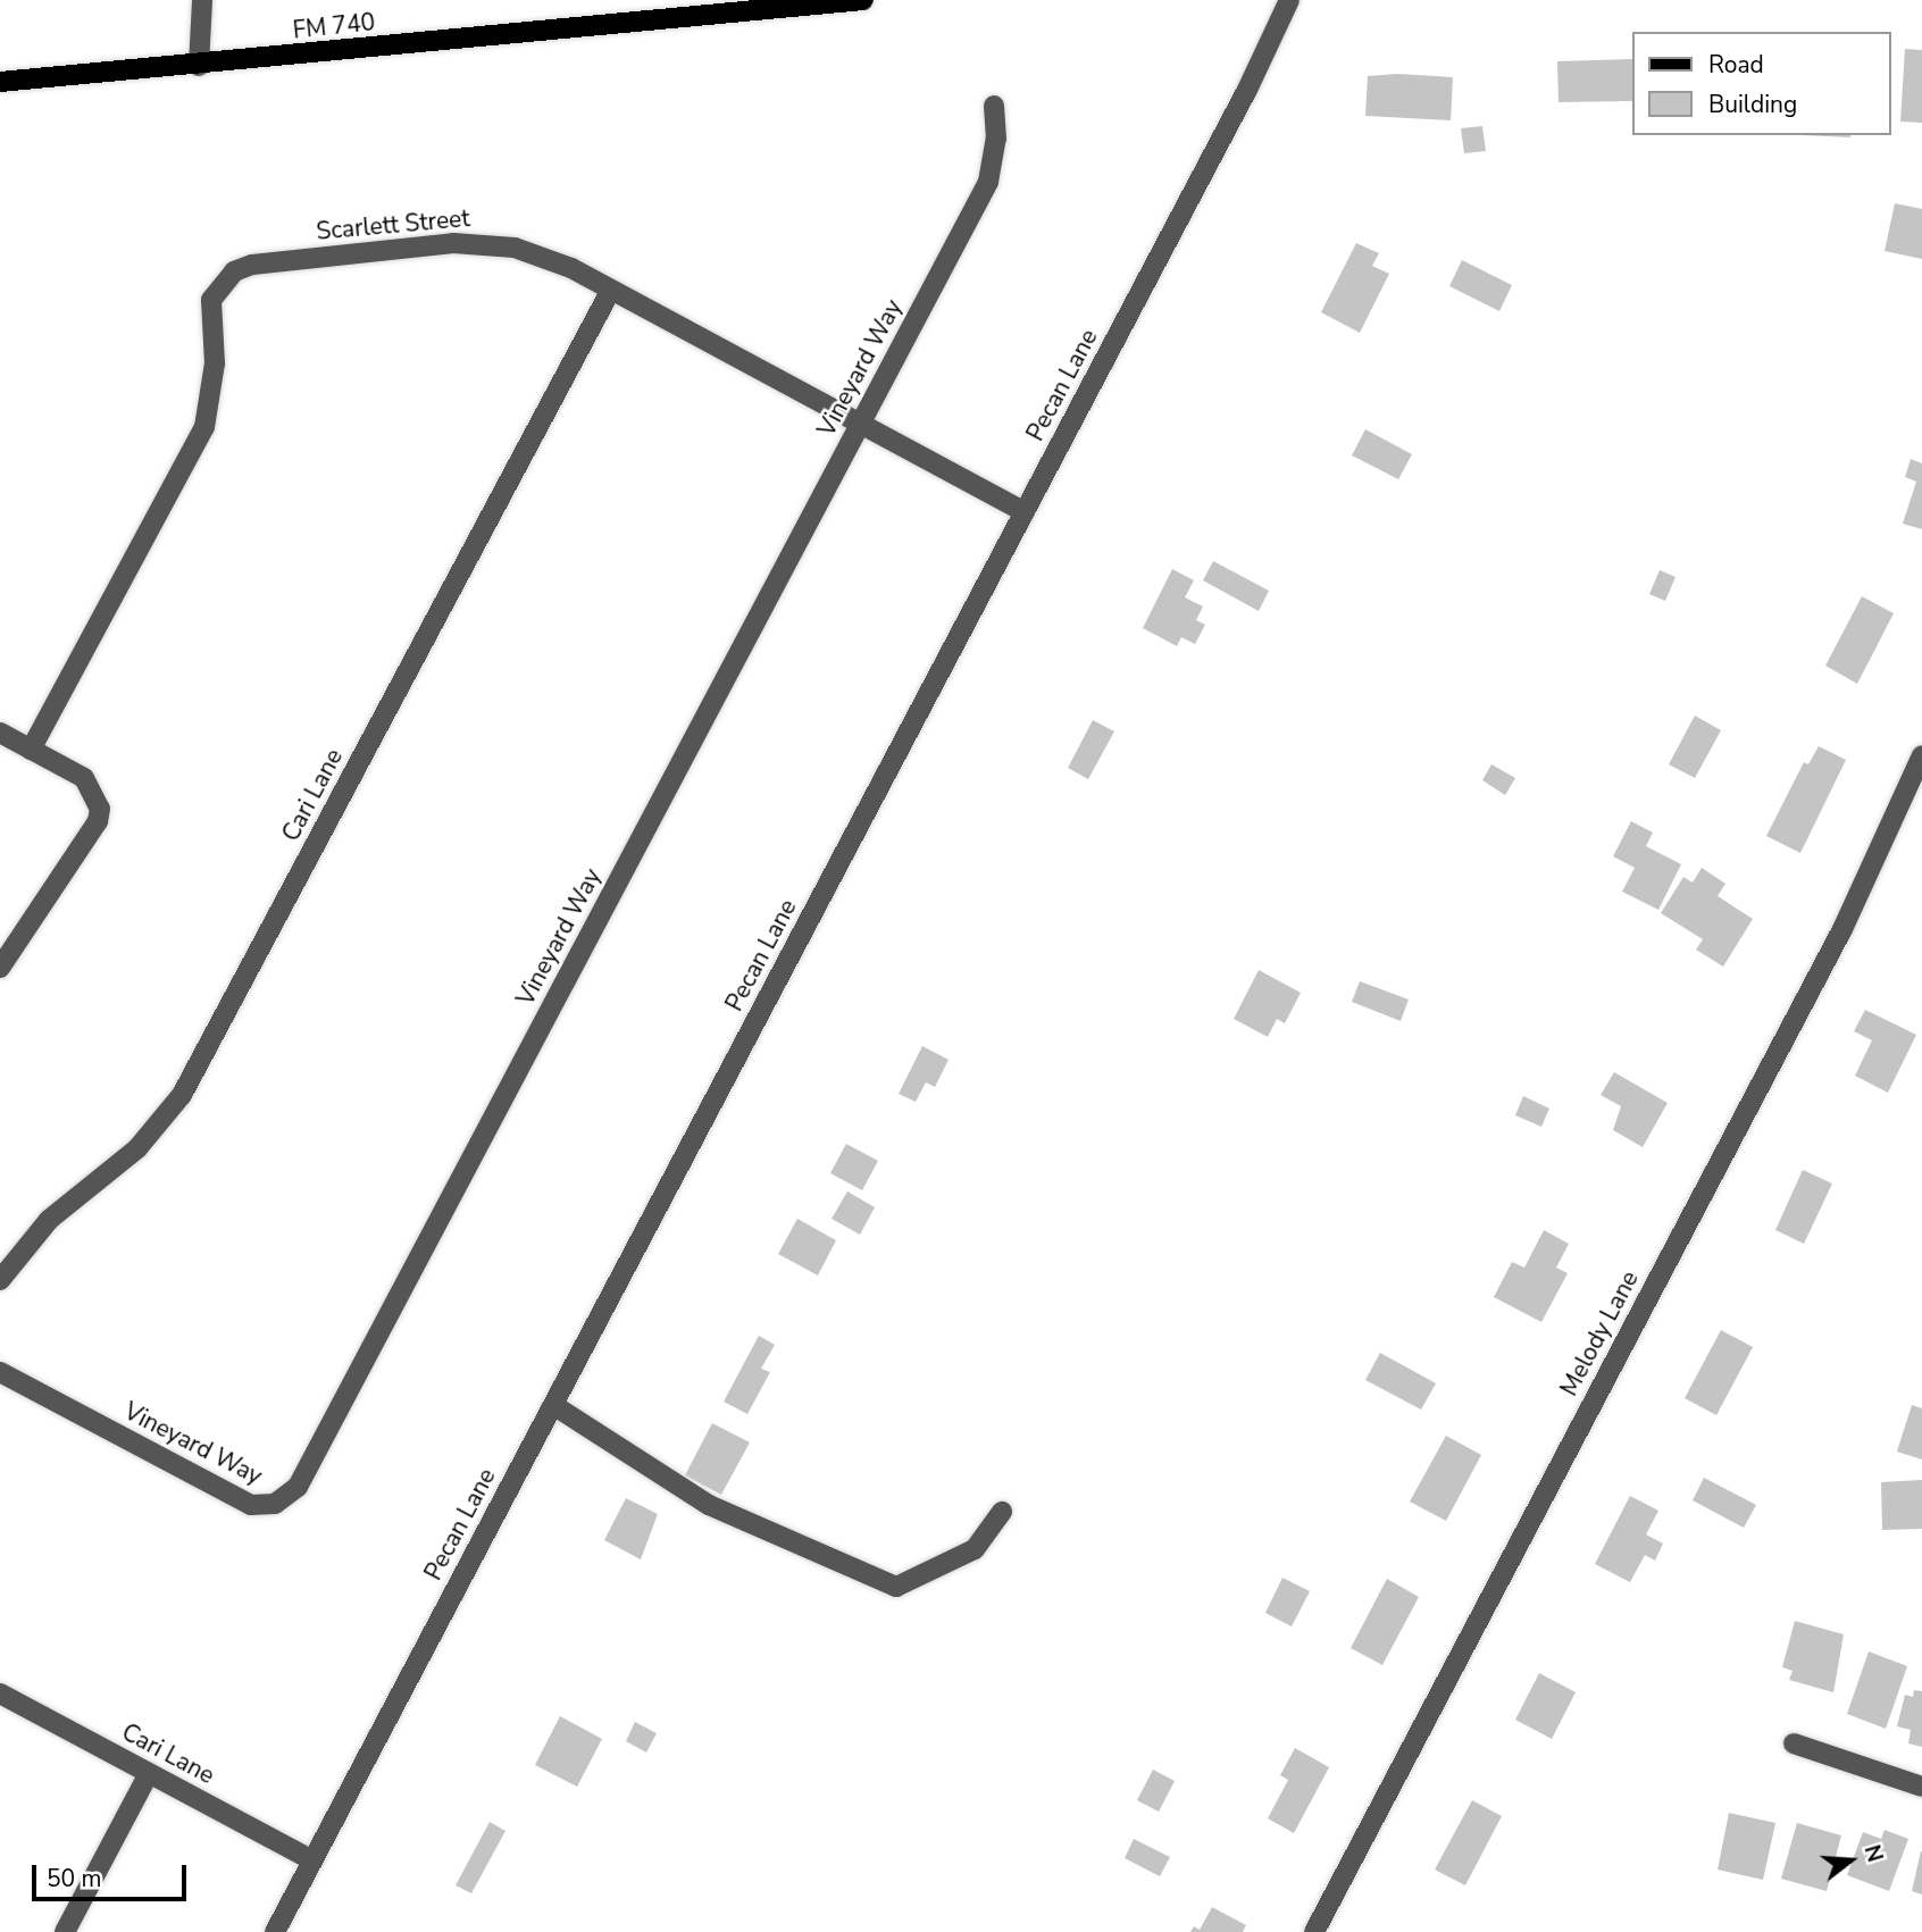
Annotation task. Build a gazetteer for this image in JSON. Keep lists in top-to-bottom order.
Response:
{
  "streets": {
    "main road": ["FM 740"],
    "street": [
      "Scarlett Street",
      "Vineyard Way",
      "Pecan Lane",
      "Cari Lane",
      "Melody Lane"
    ]
  },
  "crossings": [
    ["Scarlett Street", "Vineyard Way"],
    ["Scarlett Street", "Pecan Lane"],
    ["Scarlett Street", "Cari Lane"],
    ["Pecan Lane", "Cari Lane"]
  ],
  "legend": ["Road", "Building"],
  "scale_bar": "50 m",
  "north": "right"
}
